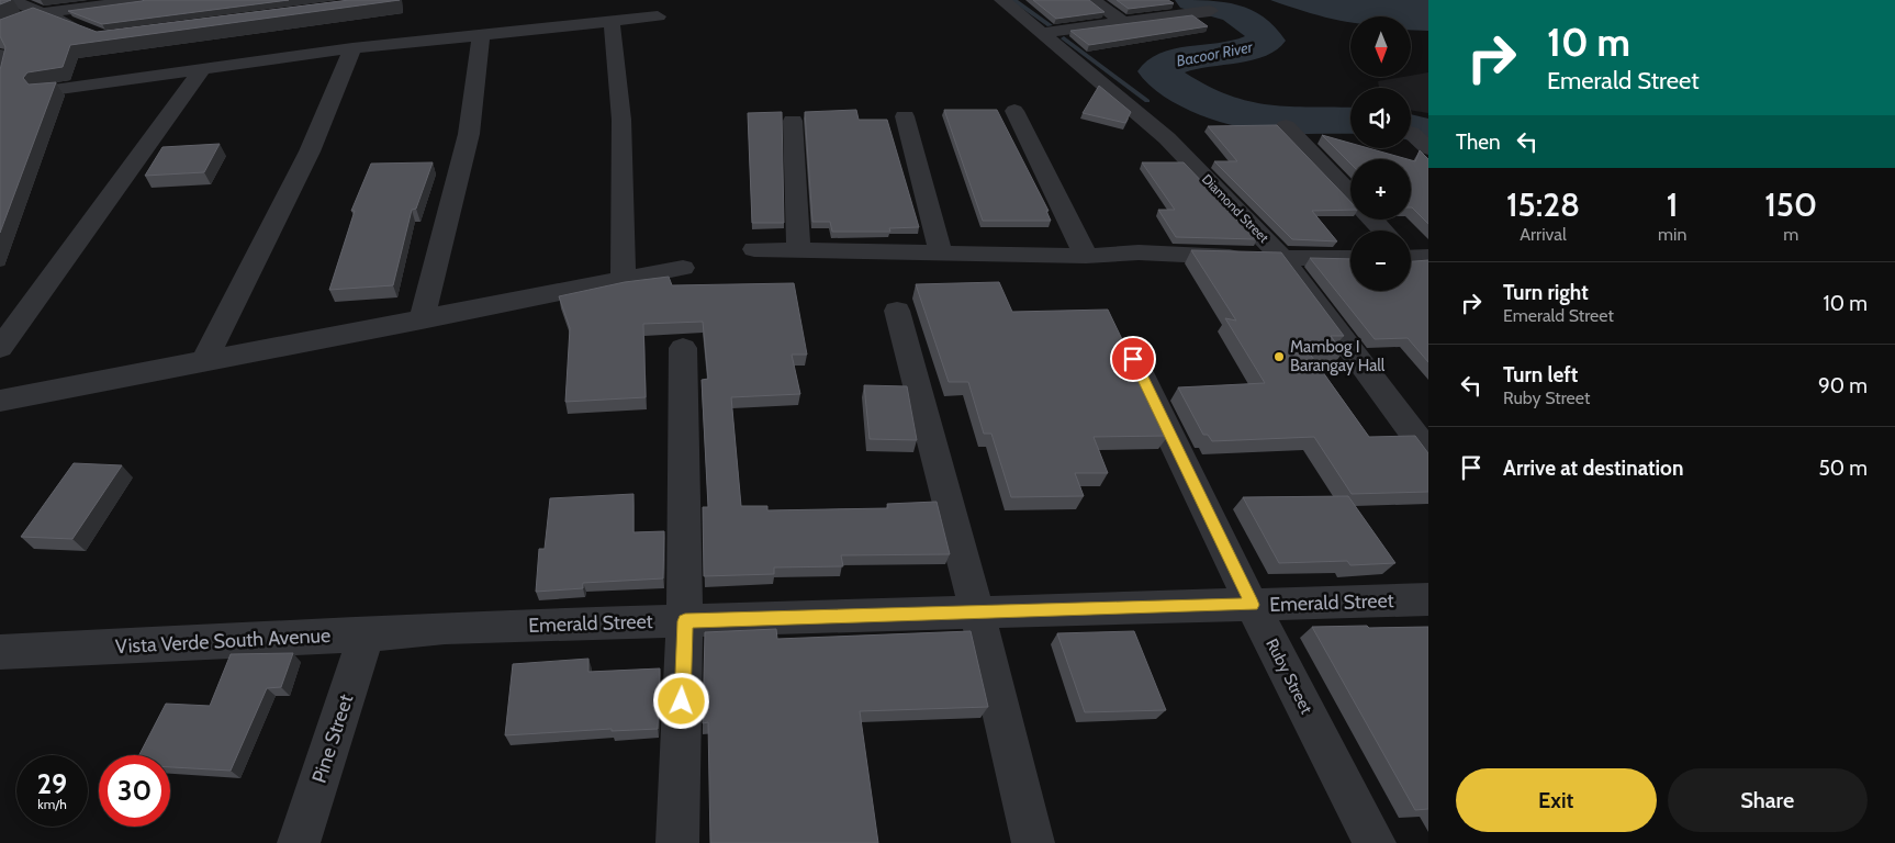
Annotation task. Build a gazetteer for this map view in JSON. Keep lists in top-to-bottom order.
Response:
{
  "streets": {
    "street": [
      "Diamond Street",
      "Emerald Street",
      "Vista Verde South Avenue",
      "Ruby Street",
      "Pine Street"
    ]
  },
  "crossings": [
    ["Emerald Street", "Vista Verde South Avenue"],
    ["Emerald Street", "Ruby Street"],
    ["Vista Verde South Avenue", "Pine Street"]
  ],
  "water": ["Bacoor River"],
  "places": ["Mambog I Barangay Hall"],
  "north": "bottom",
  "page": {
    "turn": ["10 m", "Emerald Street"],
    "map_buttons": ["+", "−"],
    "then": "Then",
    "eta": [
      "15:28",
      "Arrival",
      "1",
      "min",
      "150",
      "m"
    ],
    "list": [
      {
        "name": "Turn right",
        "note": "Emerald Street",
        "value": "10 m"
      },
      {
        "name": "Turn left",
        "note": "Ruby Street",
        "value": "90 m"
      },
      {
        "name": "Arrive at destination",
        "value": "50 m"
      }
    ],
    "speed": "29 km/h",
    "limit": "30",
    "buttons": ["Exit", "Share"]
  }
}
